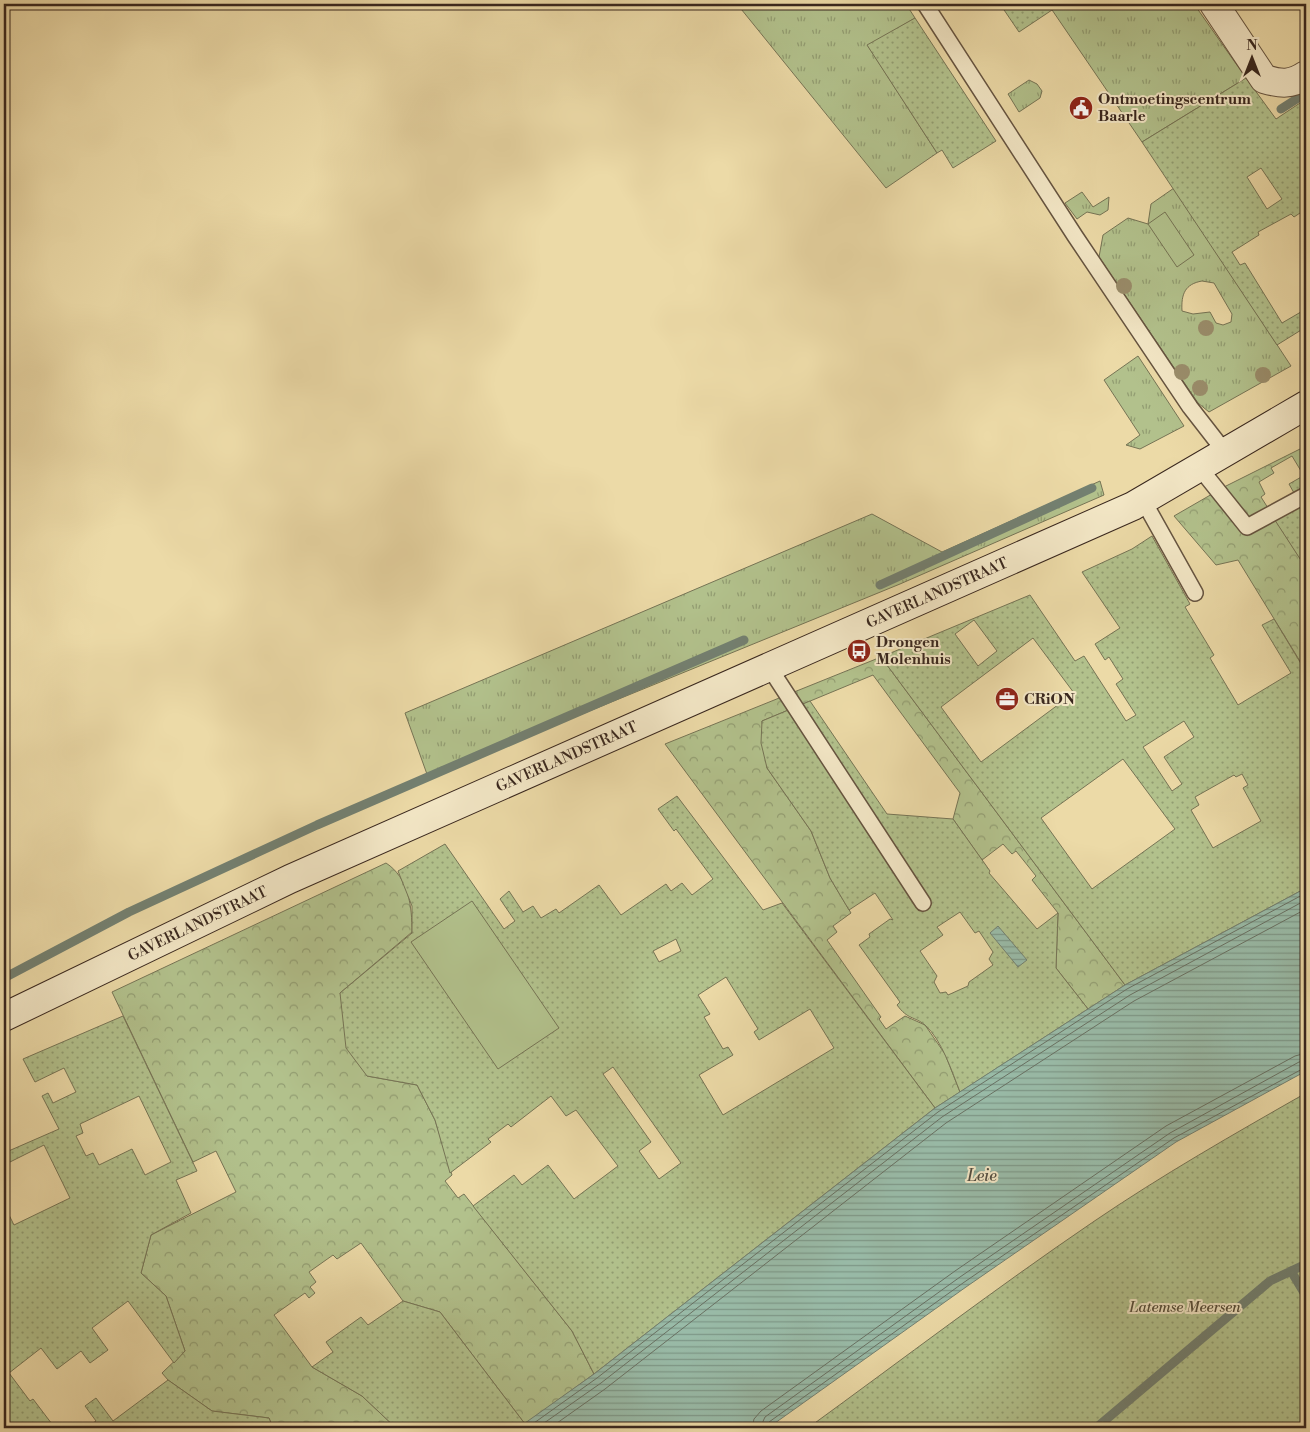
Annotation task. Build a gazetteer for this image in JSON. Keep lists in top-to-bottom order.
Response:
{
  "streets": {
    "main road": ["GAVERLANDSTRAAT"]
  },
  "water": ["Leie"],
  "parks": ["Latemse Meersen"],
  "places": {
    "public building": ["Ontmoetingscentrum Baarle"],
    "bus stop": ["Drongen Molenhuis"],
    "office": ["CRiON"]
  },
  "north": "top"
}
